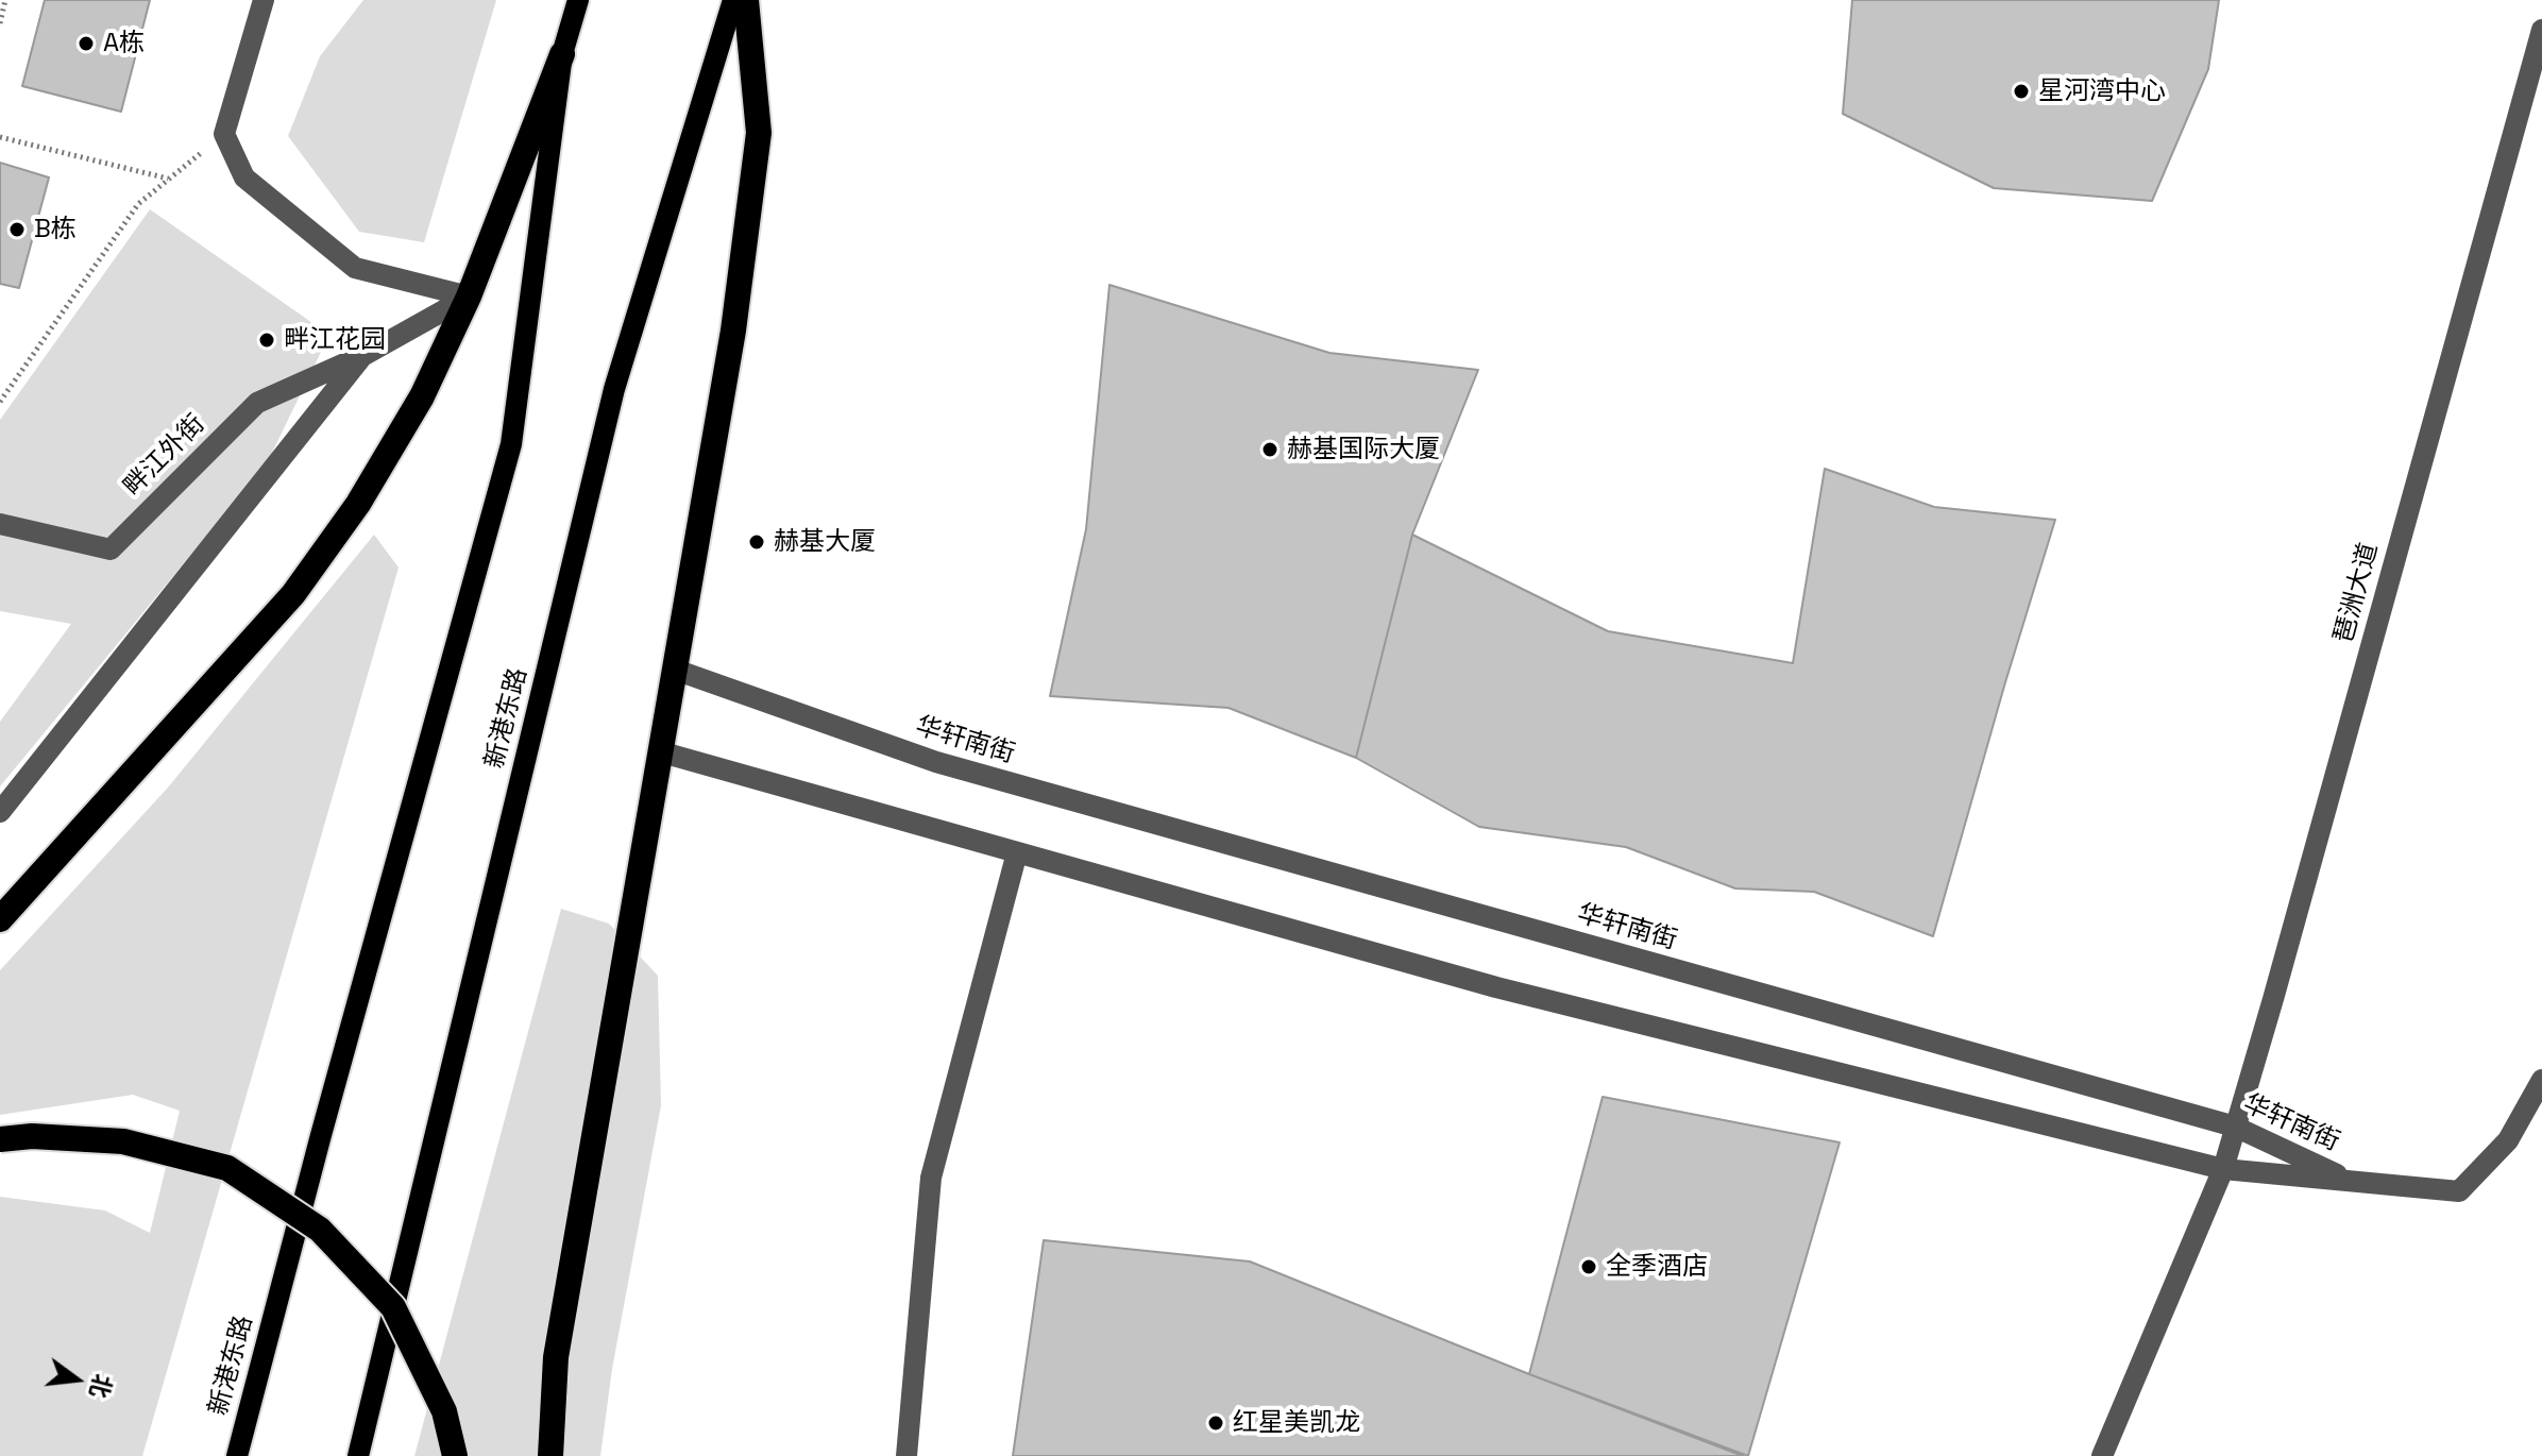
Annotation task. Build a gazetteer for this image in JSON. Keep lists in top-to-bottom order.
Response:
{
  "streets": {
    "main road": ["新港东路"],
    "street": ["畔江外街", "琶洲大道", "华轩南街"]
  },
  "crossings": [
    ["琶洲大道", "华轩南街"]
  ],
  "places": [
    "A栋",
    "星河湾中心",
    "B栋",
    "畔江花园",
    "赫基国际大厦",
    "赫基大厦",
    "全季酒店",
    "红星美凯龙"
  ],
  "north": "right"
}
